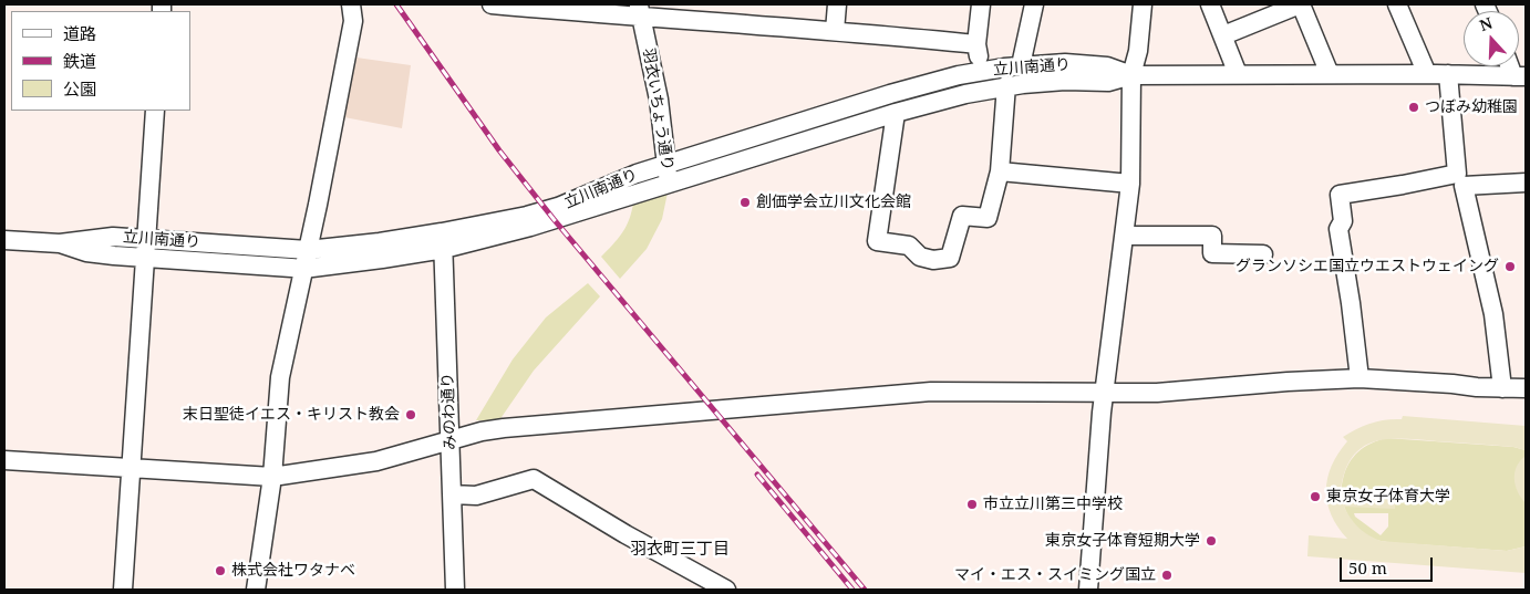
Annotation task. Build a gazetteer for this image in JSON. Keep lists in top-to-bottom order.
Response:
{
  "streets": {
    "street": ["立川南通り", "羽衣いちょう通り", "みのわ通り"]
  },
  "crossings": [
    ["立川南通り", "羽衣いちょう通り"],
    ["立川南通り", "みのわ通り"]
  ],
  "districts": ["羽衣町三丁目"],
  "places": [
    "つぼみ幼稚園",
    "創価学会立川文化会館",
    "グランソシエ国立ウエストウェイング",
    "末日聖徒イエス・キリスト教会",
    "東京女子体育大学",
    "市立立川第三中学校",
    "東京女子体育短期大学",
    "株式会社ワタナベ",
    "マイ・エス・スイミング国立"
  ],
  "legend": ["道路", "鉄道", "公園"],
  "scale_bar": "50 m",
  "north": "top"
}
